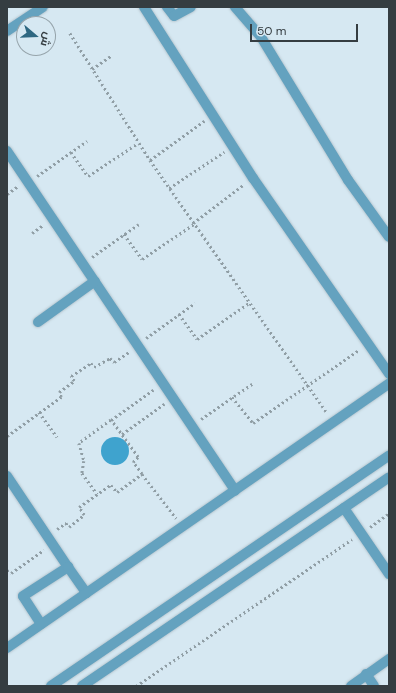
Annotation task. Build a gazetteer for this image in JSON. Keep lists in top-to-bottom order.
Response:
{
  "scale_bar": "50 m",
  "north": "right"
}
